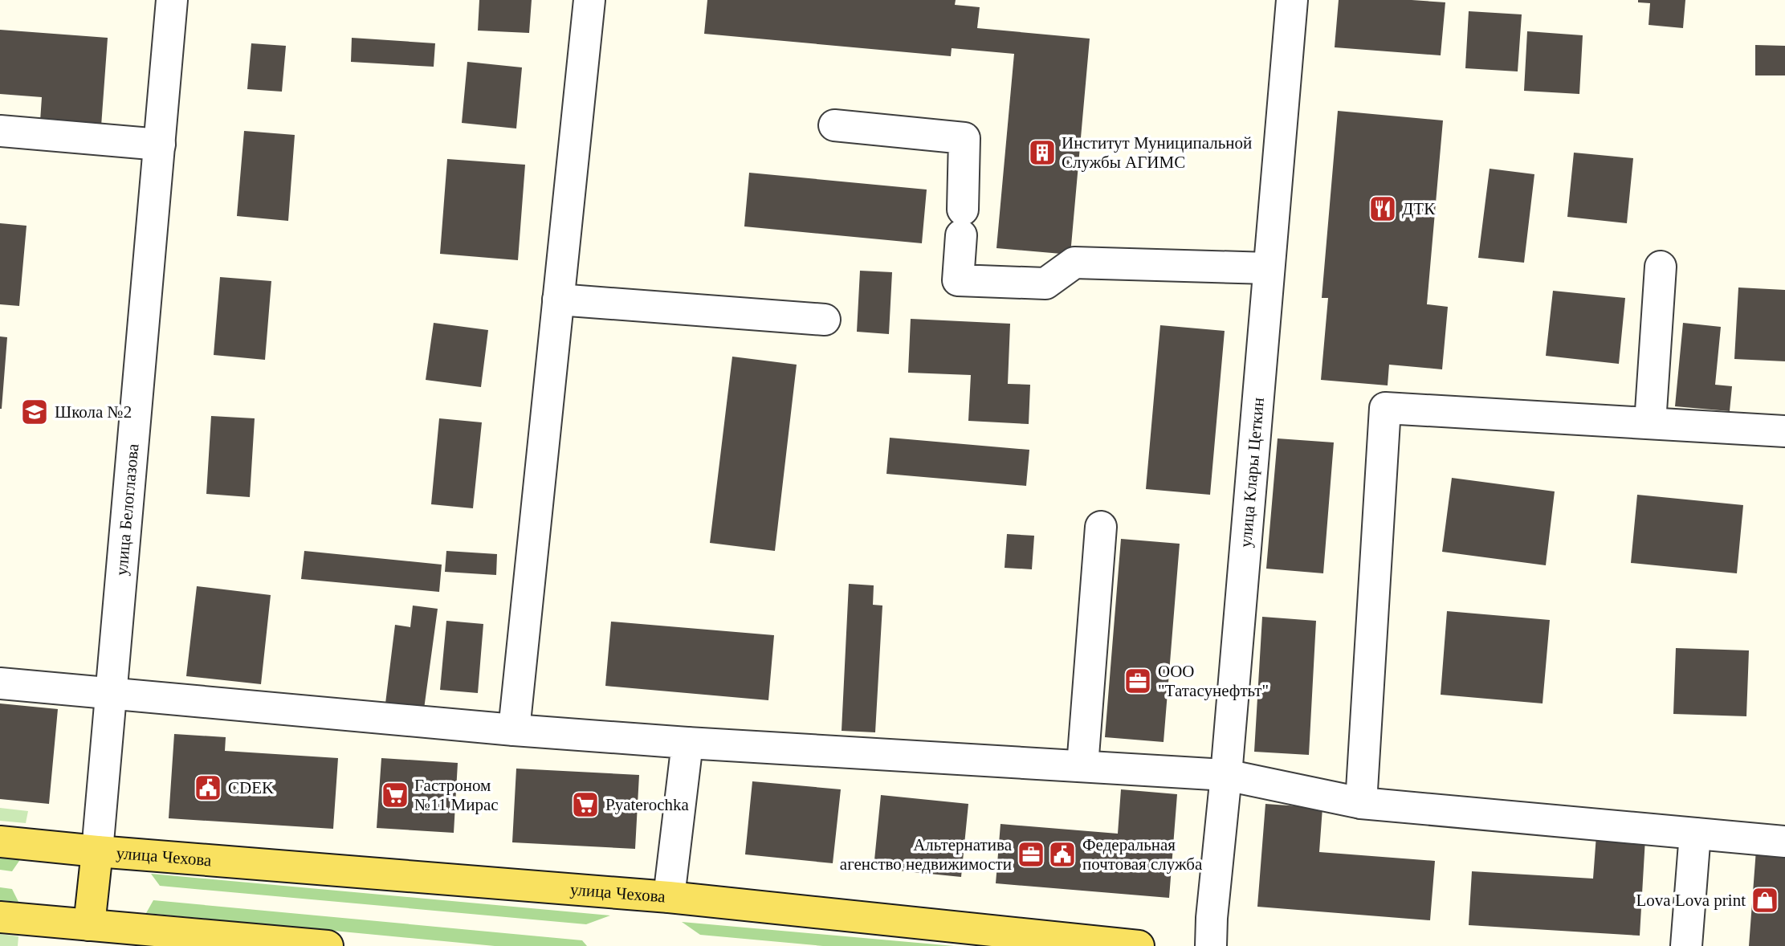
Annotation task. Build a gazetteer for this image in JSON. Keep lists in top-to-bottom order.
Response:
{
  "streets": {
    "main road": ["улица Чехова"],
    "street": ["улица Клары Цеткин", "улица Белоглазова"]
  },
  "crossings": [
    ["улица Белоглазова", "улица Чехова"]
  ],
  "places": {
    "building": ["Институт Муниципальной Службы АГИМС"],
    "restaurant": ["ДТК"],
    "school or university": ["Школа №2"],
    "office": ["ООО \"Татасунефтьт\"", "Альтернатива агенство недвижимости"],
    "public building": ["CDEK", "Федеральная почтовая служба"],
    "supermarket": ["Гастроном №11 Мирас", "Pyaterochka"],
    "shop": ["Lova Lova print"]
  }
}
